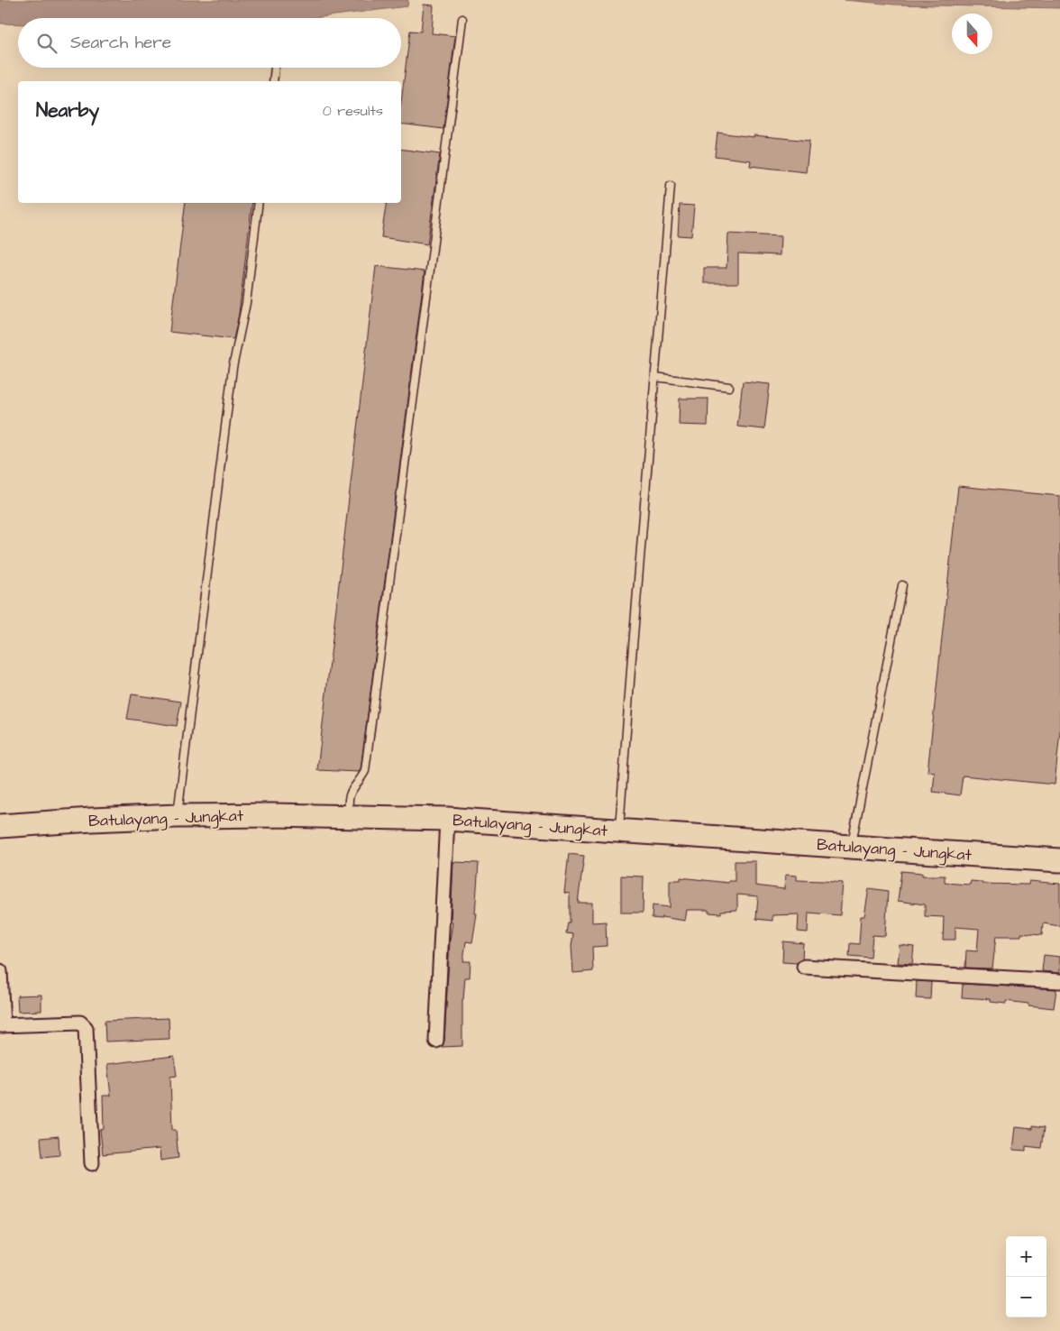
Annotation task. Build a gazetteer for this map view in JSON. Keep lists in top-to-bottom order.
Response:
{
  "streets": {
    "highway": ["Batulayang - Jungkat"]
  },
  "north": "bottom",
  "page": {
    "search": "Search here",
    "heading": ["Nearby", "0 results"],
    "map_buttons": ["+", "−"]
  }
}
